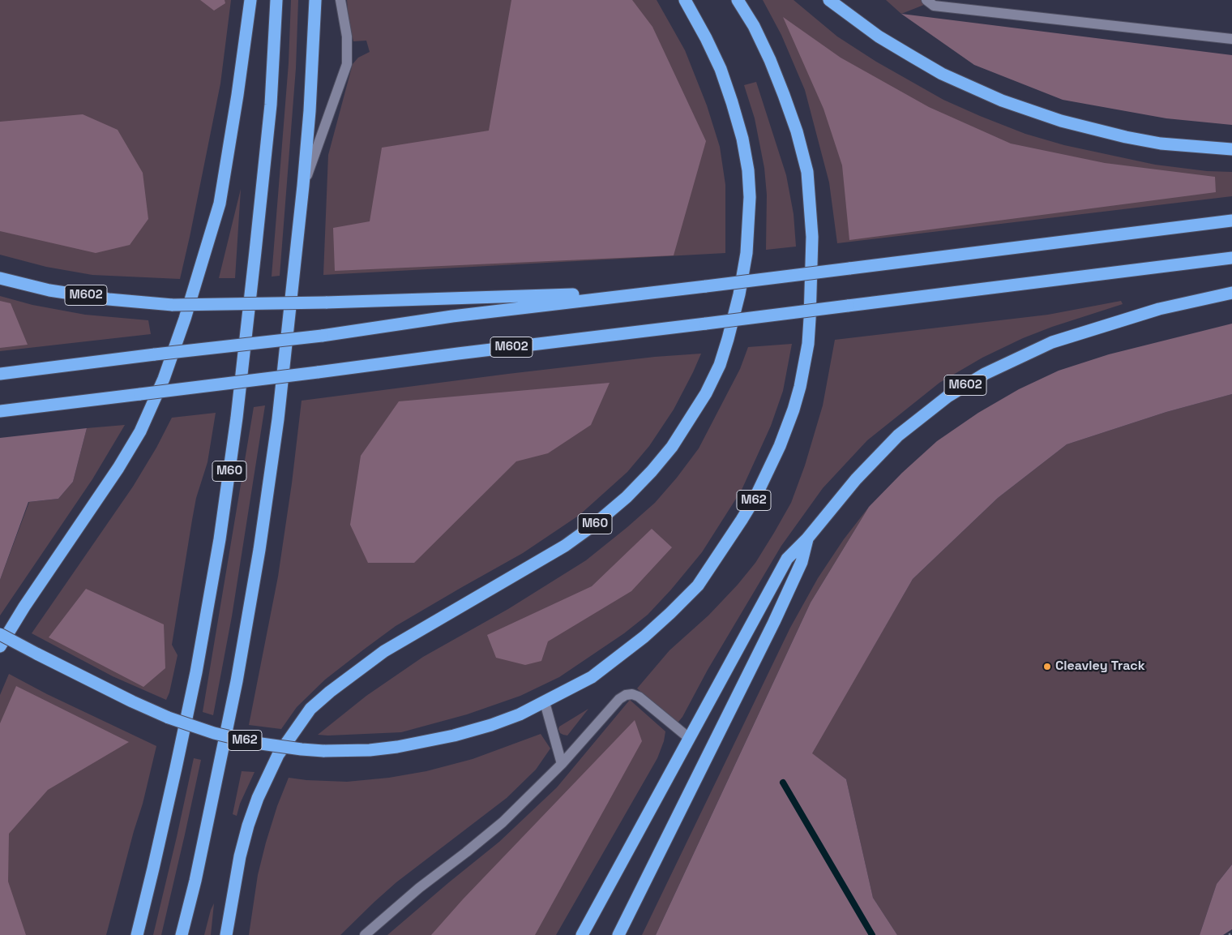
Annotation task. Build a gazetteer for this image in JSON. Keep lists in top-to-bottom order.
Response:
{
  "streets": {
    "highway": ["M602", "M60", "M62"]
  },
  "places": ["Cleavley Track"]
}
